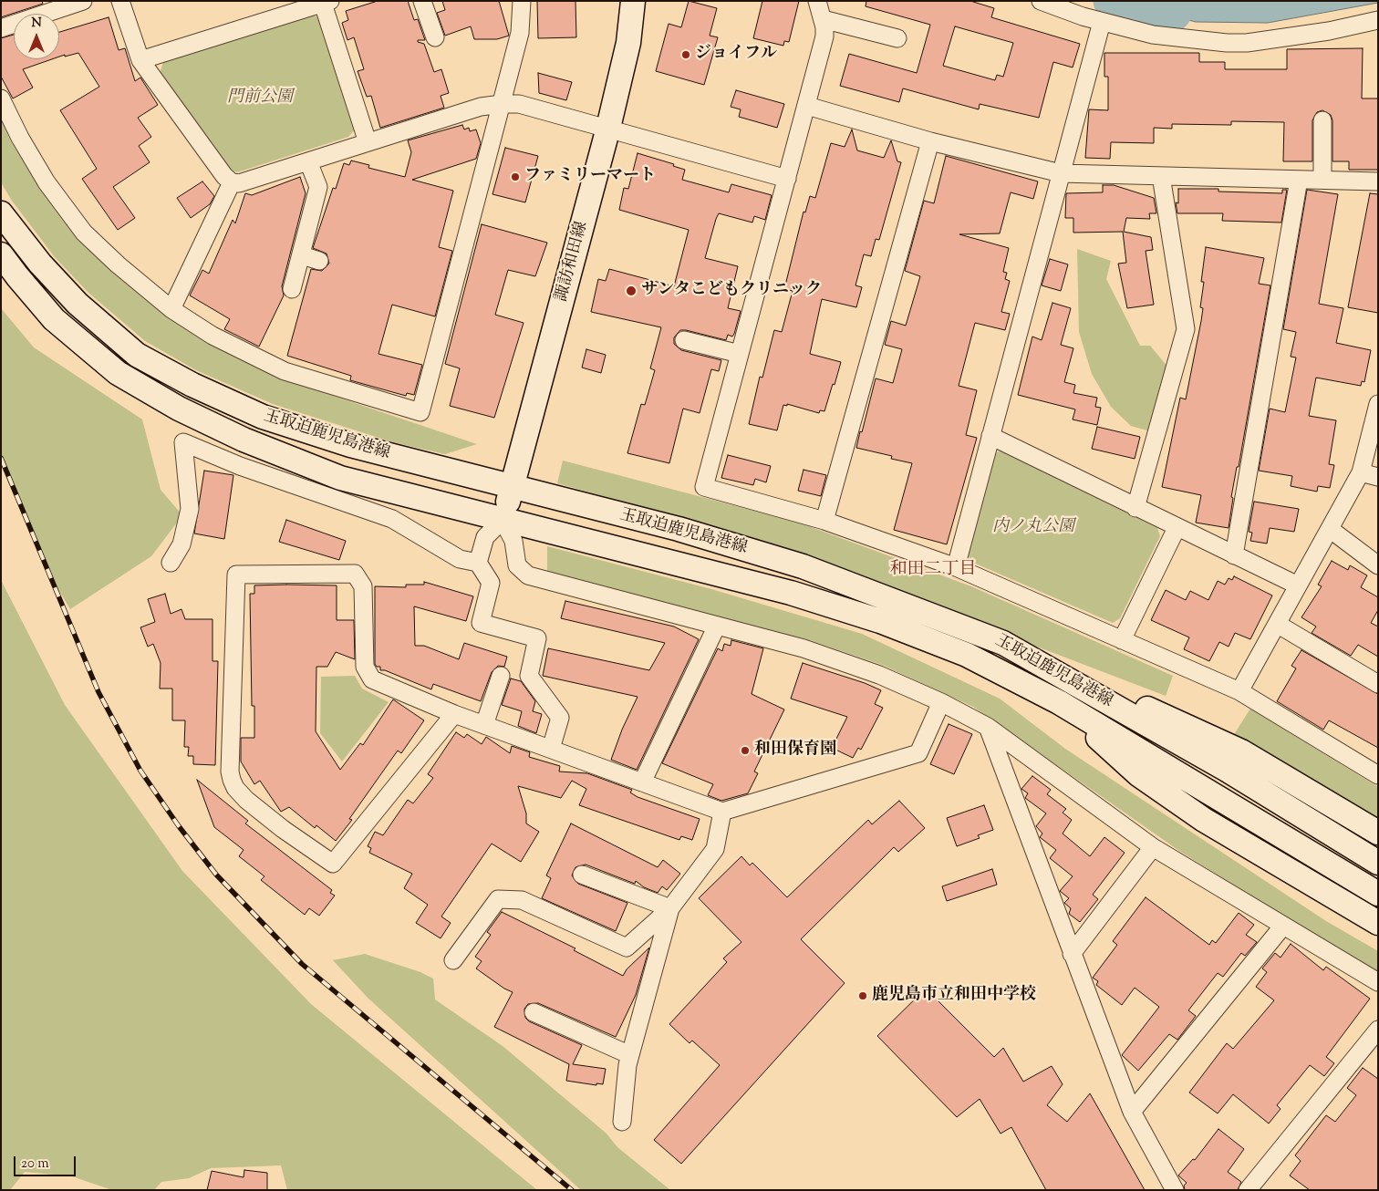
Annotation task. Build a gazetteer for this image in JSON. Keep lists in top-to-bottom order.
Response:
{
  "streets": {
    "main road": ["諏訪和田線", "玉取迫鹿児島港線"]
  },
  "crossings": [
    ["諏訪和田線", "玉取迫鹿児島港線"]
  ],
  "districts": ["和田二丁目"],
  "parks": ["門前公園", "内ノ丸公園"],
  "places": [
    "ジョイフル",
    "ファミリーマート",
    "サンタこどもクリニック",
    "和田保育園",
    "鹿児島市立和田中学校"
  ],
  "scale_bar": "20 m",
  "north": "top"
}
